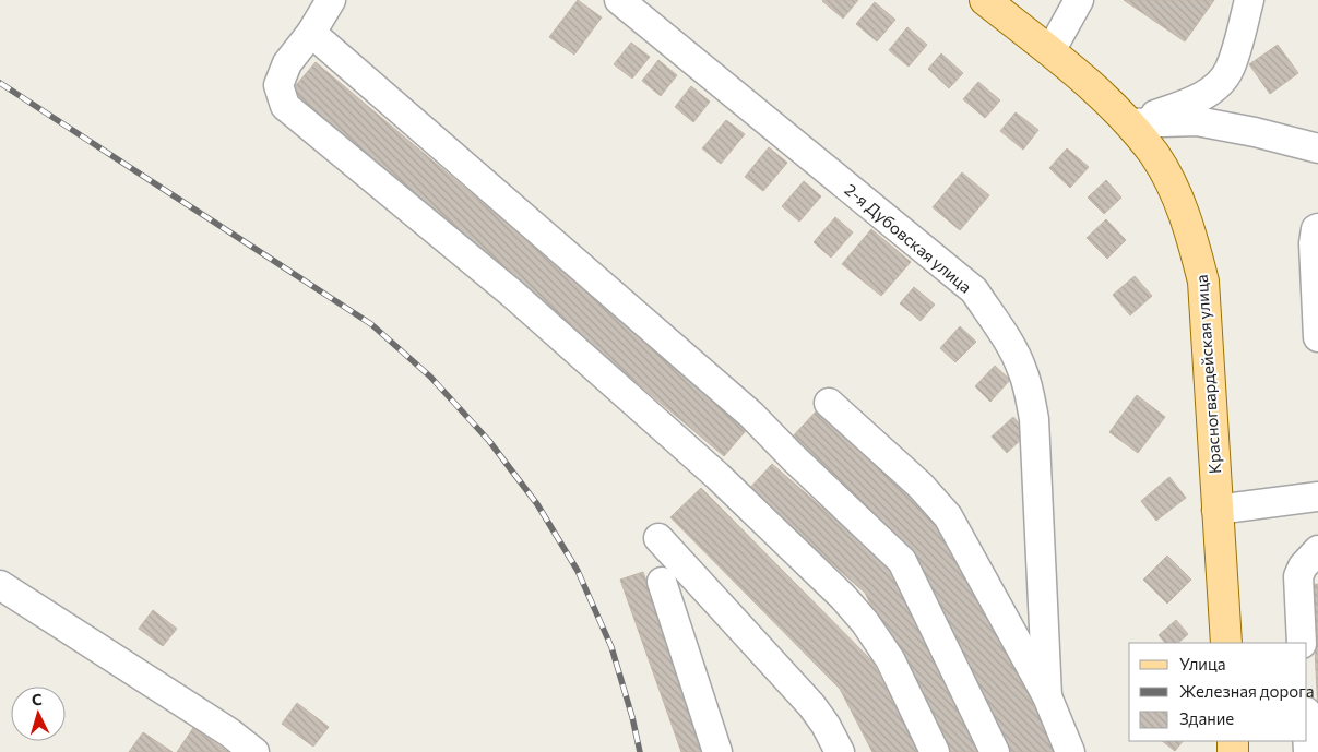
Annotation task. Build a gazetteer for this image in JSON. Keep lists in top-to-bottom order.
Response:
{
  "streets": {
    "main road": ["Красногвардейская улица"],
    "street": ["2-я Дубовская улица"]
  },
  "legend": ["Улица", "Железная дорога", "Здание"],
  "north": "top"
}
